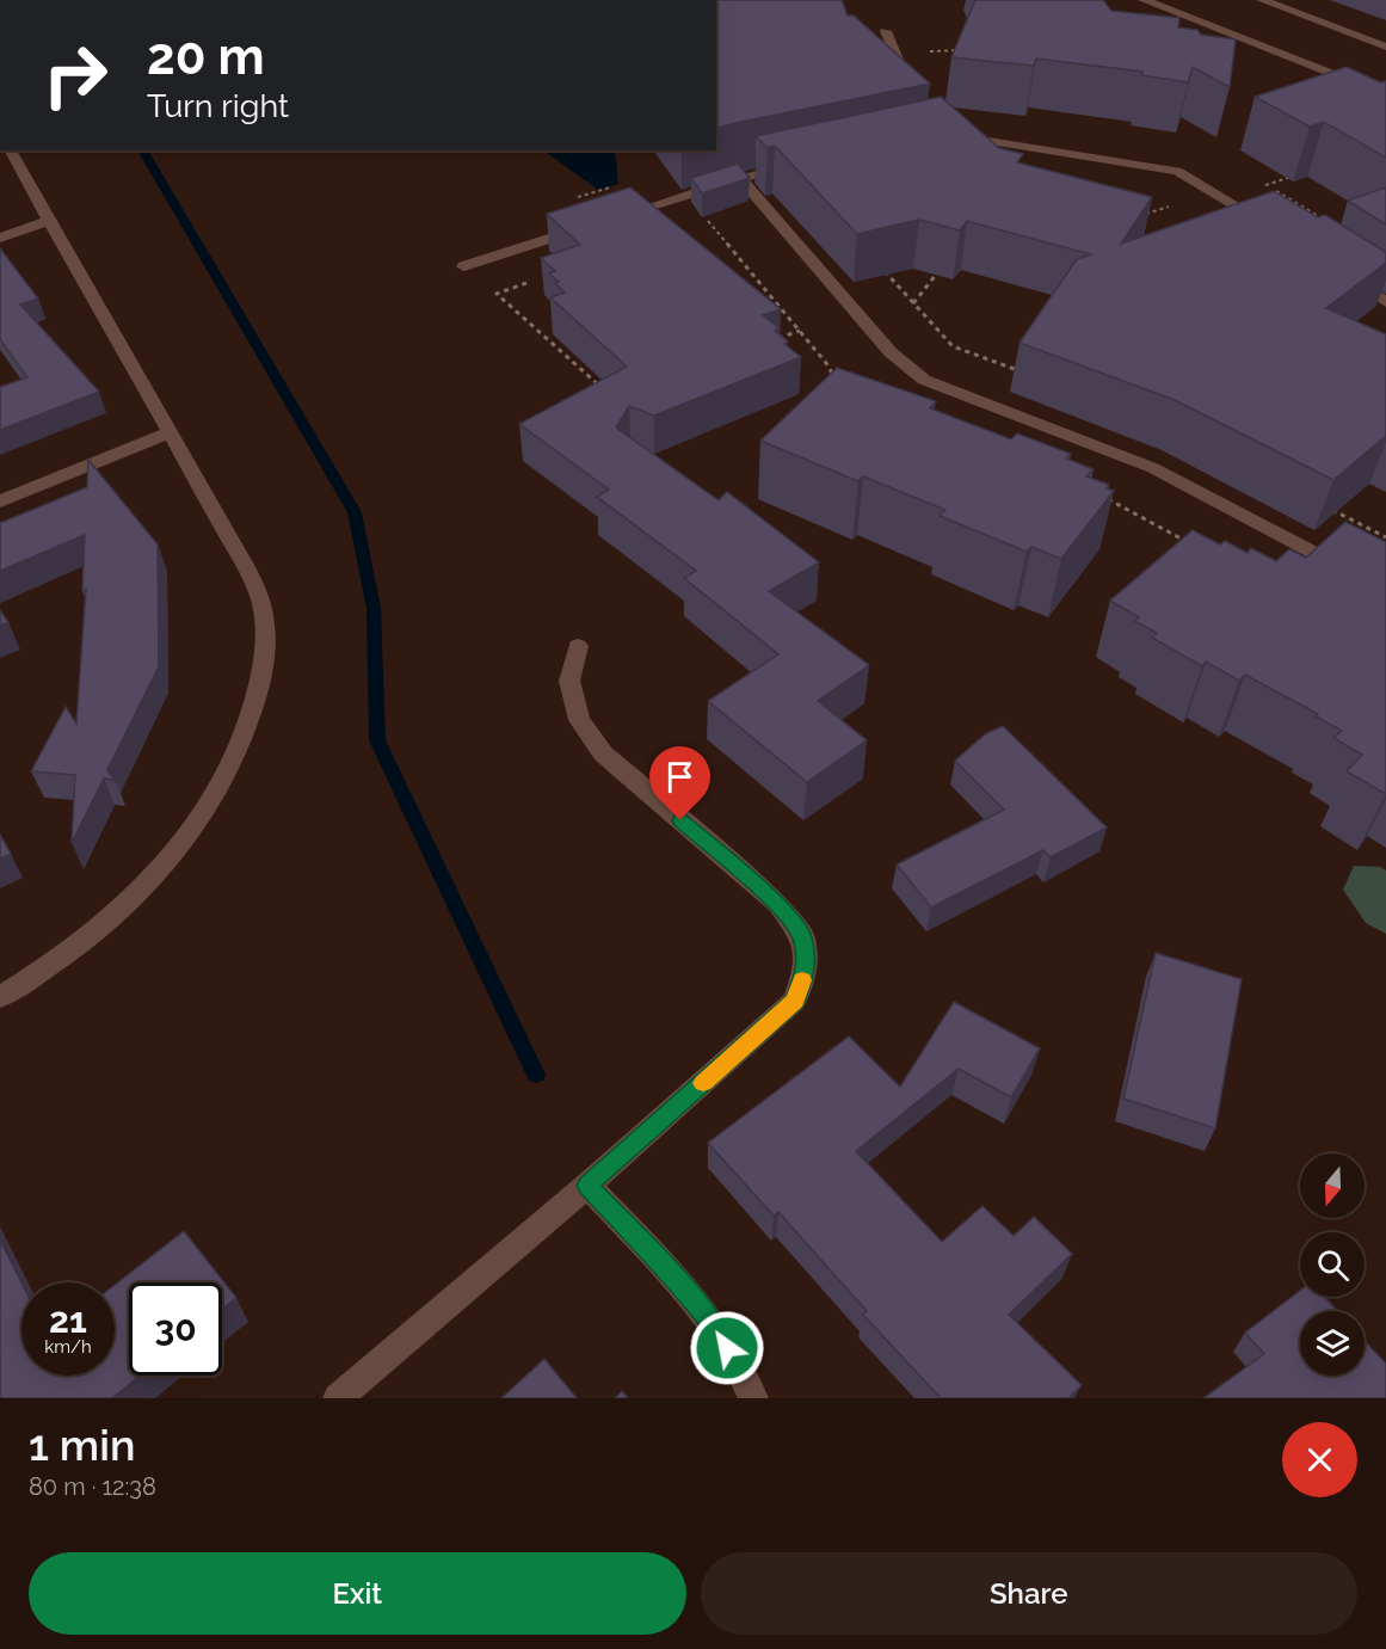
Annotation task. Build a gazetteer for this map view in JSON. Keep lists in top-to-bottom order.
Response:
{
  "north": "bottom",
  "page": {
    "turn": ["20 m", "Turn right"],
    "speed": "21 km/h",
    "limit": "30",
    "heading": ["1 min", "80 m · 12:38"],
    "buttons": ["Exit", "Share"]
  }
}
